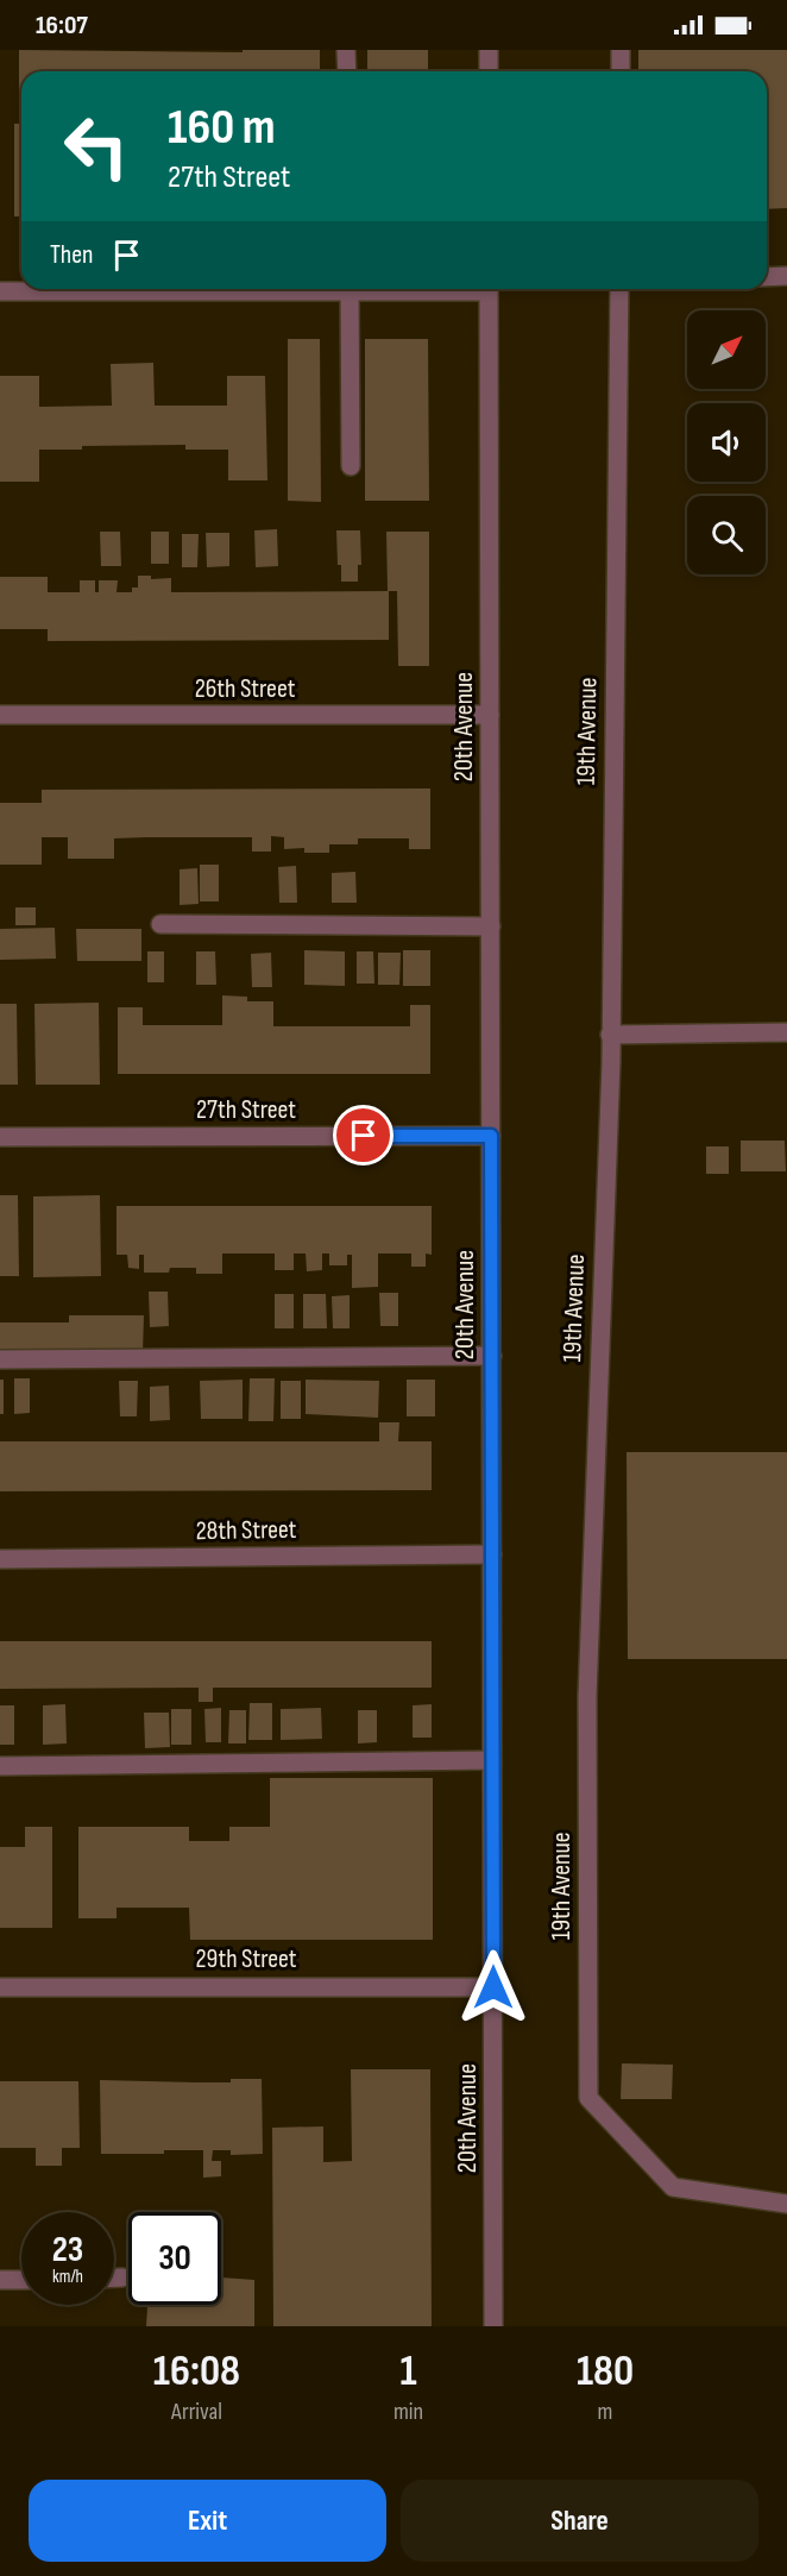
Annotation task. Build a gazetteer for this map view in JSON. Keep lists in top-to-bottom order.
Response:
{
  "streets": {
    "street": [
      "26th Street",
      "20th Avenue",
      "19th Avenue",
      "27th Street",
      "28th Street",
      "29th Street"
    ]
  },
  "crossings": [
    ["26th Street", "20th Avenue"],
    ["20th Avenue", "27th Street"],
    ["20th Avenue", "28th Street"],
    ["20th Avenue", "29th Street"]
  ],
  "north": "top right",
  "page": {
    "status": "16:07",
    "turn": ["160 m", "27th Street"],
    "then": "Then",
    "speed": "23 km/h",
    "limit": "30",
    "eta": [
      "16:08",
      "Arrival",
      "1",
      "min",
      "180",
      "m"
    ],
    "buttons": ["Exit", "Share"]
  }
}
